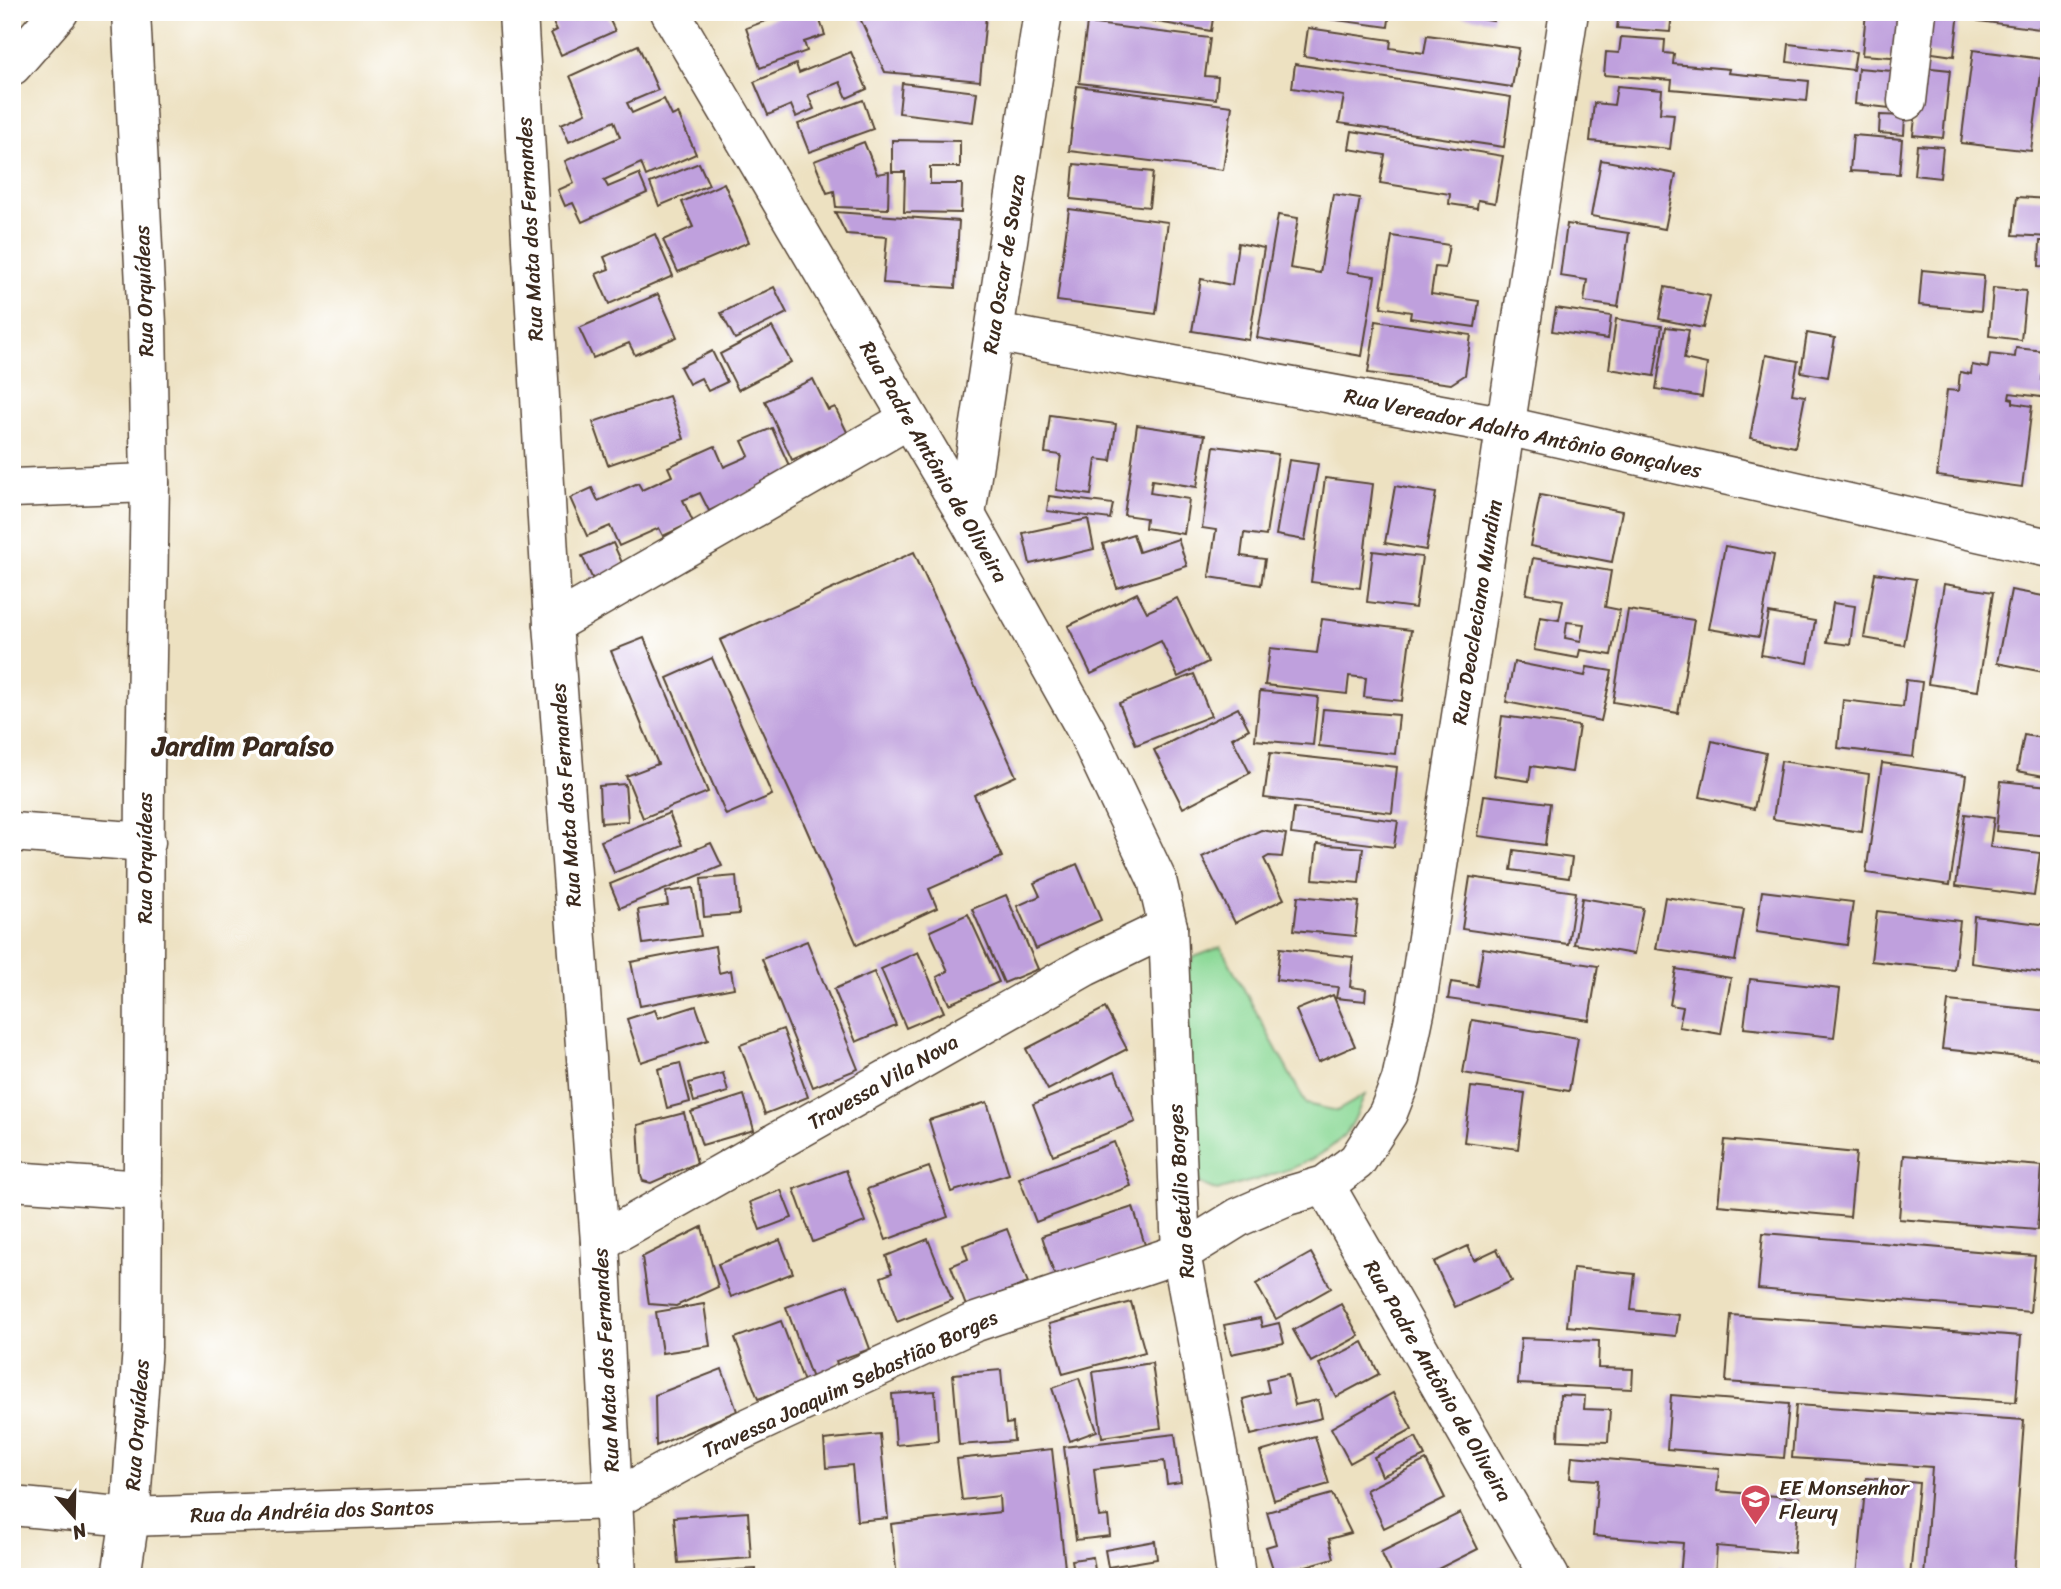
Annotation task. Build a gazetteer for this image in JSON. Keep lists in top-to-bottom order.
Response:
{
  "streets": {
    "street": [
      "Rua Mata dos Fernandes",
      "Rua Oscar de Souza",
      "Rua Orquídeas",
      "Rua Vereador Adalto Antônio Gonçalves",
      "Rua Padre Antônio de Oliveira",
      "Rua Deocleciano Mundim",
      "Travessa Vila Nova",
      "Rua Getúlio Borges",
      "Travessa Joaquim Sebastião Borges",
      "Rua da Andréia dos Santos"
    ]
  },
  "crossings": [
    ["Rua Mata dos Fernandes", "Travessa Vila Nova"],
    ["Rua Mata dos Fernandes", "Travessa Joaquim Sebastião Borges"],
    ["Rua Mata dos Fernandes", "Rua da Andréia dos Santos"],
    ["Rua Oscar de Souza", "Rua Vereador Adalto Antônio Gonçalves"],
    ["Rua Oscar de Souza", "Rua Padre Antônio de Oliveira"],
    ["Rua Orquídeas", "Rua da Andréia dos Santos"],
    ["Rua Vereador Adalto Antônio Gonçalves", "Rua Deocleciano Mundim"],
    ["Rua Padre Antônio de Oliveira", "Rua Deocleciano Mundim"],
    ["Rua Padre Antônio de Oliveira", "Travessa Vila Nova"],
    ["Rua Padre Antônio de Oliveira", "Rua Getúlio Borges"],
    ["Rua Padre Antônio de Oliveira", "Travessa Joaquim Sebastião Borges"],
    ["Rua Deocleciano Mundim", "Travessa Joaquim Sebastião Borges"],
    ["Travessa Vila Nova", "Rua Getúlio Borges"],
    ["Rua Getúlio Borges", "Travessa Joaquim Sebastião Borges"],
    ["Travessa Joaquim Sebastião Borges", "Rua da Andréia dos Santos"]
  ],
  "districts": ["Jardim Paraíso"],
  "places": {
    "school or university": ["EE Monsenhor Fleury"]
  },
  "north": "bottom"
}
